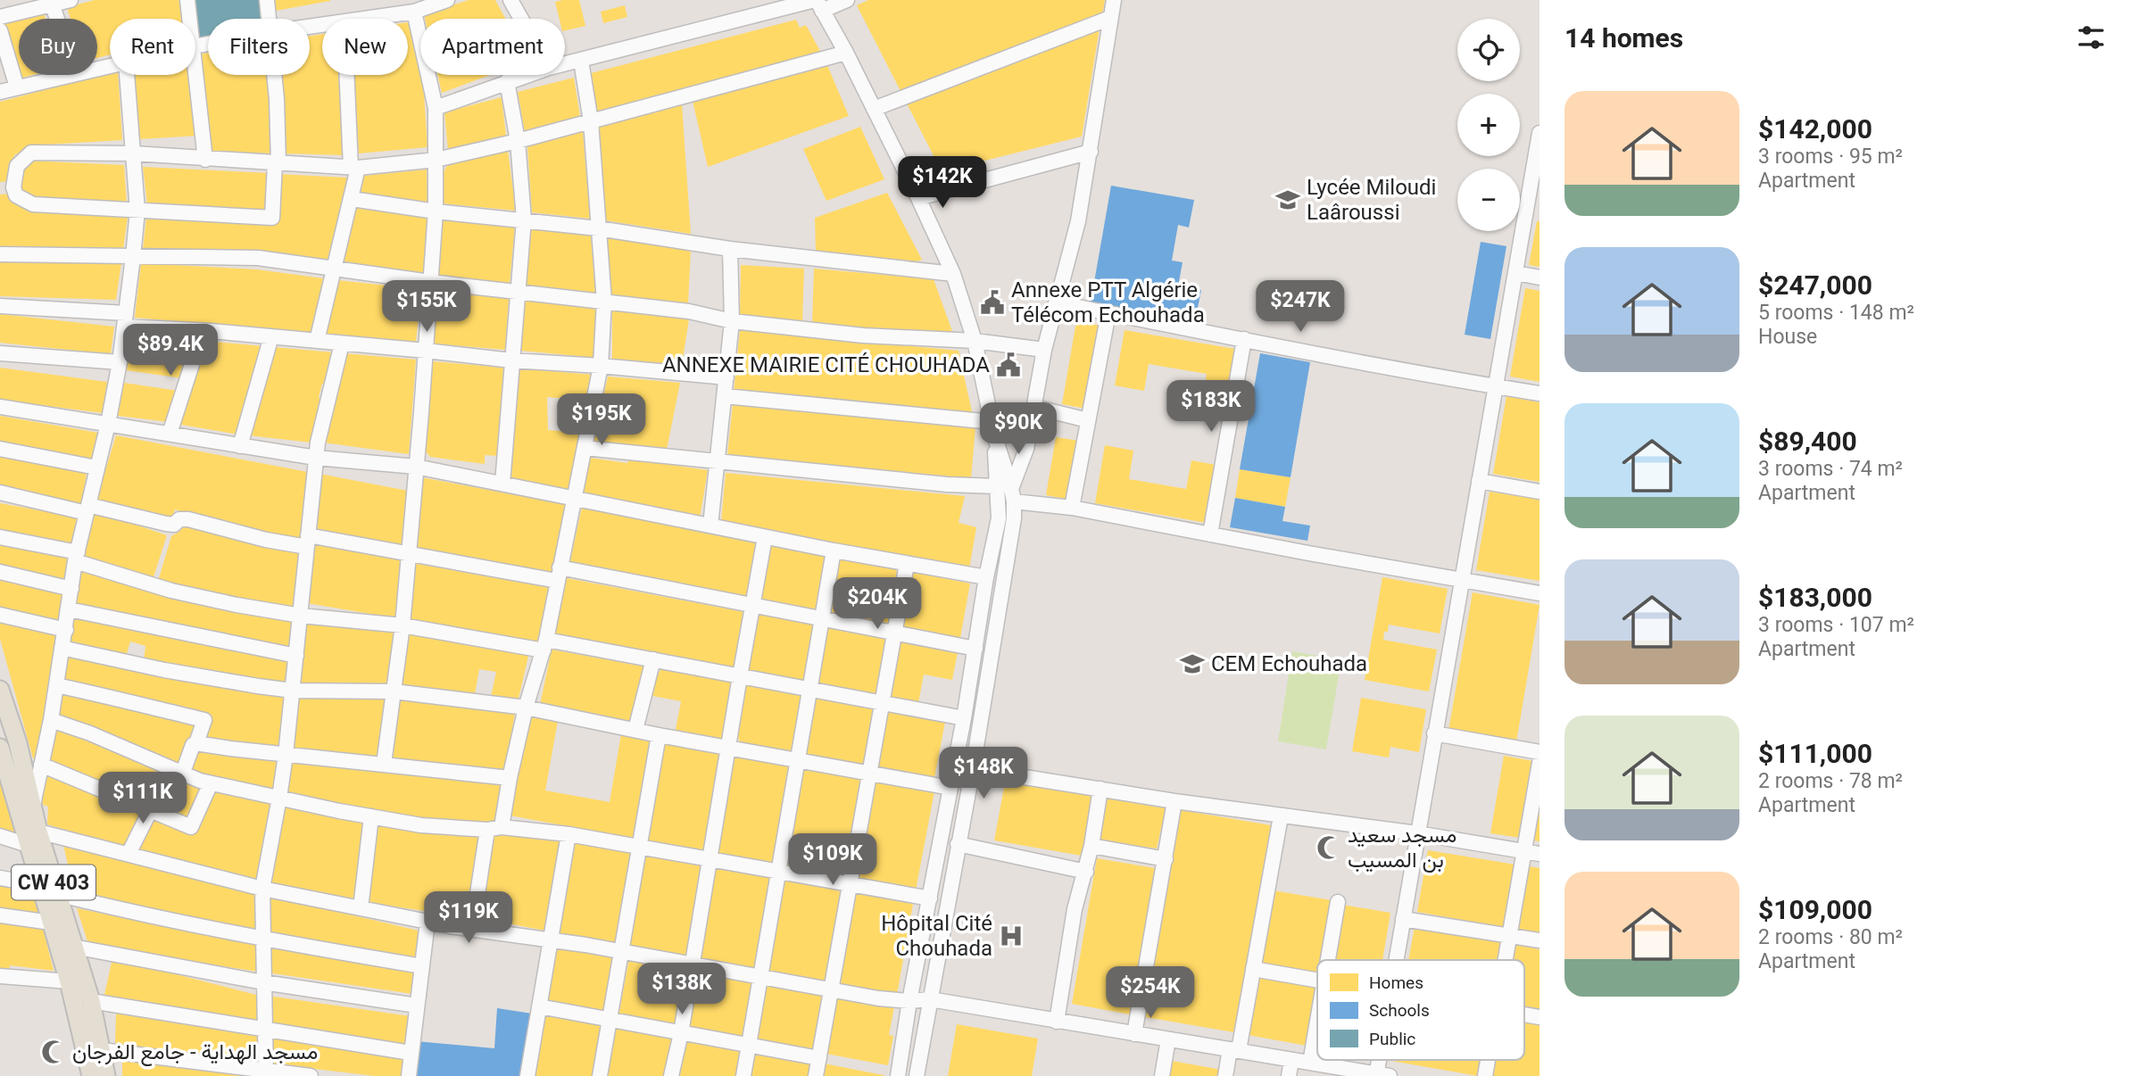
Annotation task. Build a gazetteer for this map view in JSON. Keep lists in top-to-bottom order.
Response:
{
  "streets": {
    "main road": ["CW 403"]
  },
  "places": {
    "school or university": ["Lycée Miloudi Laâroussi", "CEM Echouhada"],
    "public building": ["Annexe PTT Algérie Télécom Echouhada", "ANNEXE MAIRIE CITÉ CHOUHADA"],
    "mosque": ["مسجد سعيد بن المسيب", "مسجد الهداية - جامع الفرجان"],
    "hospital": ["Hôpital Cité Chouhada"]
  },
  "legend": ["Homes", "Schools", "Public"],
  "page": {
    "heading": "14 homes",
    "map_buttons": ["+", "−"],
    "chip": [
      "Buy",
      "Rent",
      "Filters",
      "New",
      "Apartment"
    ],
    "list": [
      {
        "name": "$142,000",
        "note": "3 rooms · 95 m² · Apartment"
      },
      {
        "name": "$247,000",
        "note": "5 rooms · 148 m² · House"
      },
      {
        "name": "$89,400",
        "note": "3 rooms · 74 m² · Apartment"
      },
      {
        "name": "$183,000",
        "note": "3 rooms · 107 m² · Apartment"
      },
      {
        "name": "$111,000",
        "note": "2 rooms · 78 m² · Apartment"
      },
      {
        "name": "$109,000",
        "note": "2 rooms · 80 m² · Apartment"
      }
    ],
    "price": [
      "$142K",
      "$155K",
      "$247K",
      "$89.4K",
      "$183K",
      "$195K",
      "$90K",
      "$204K",
      "$148K",
      "$111K",
      "$109K",
      "$119K",
      "$138K",
      "$254K"
    ]
  }
}
